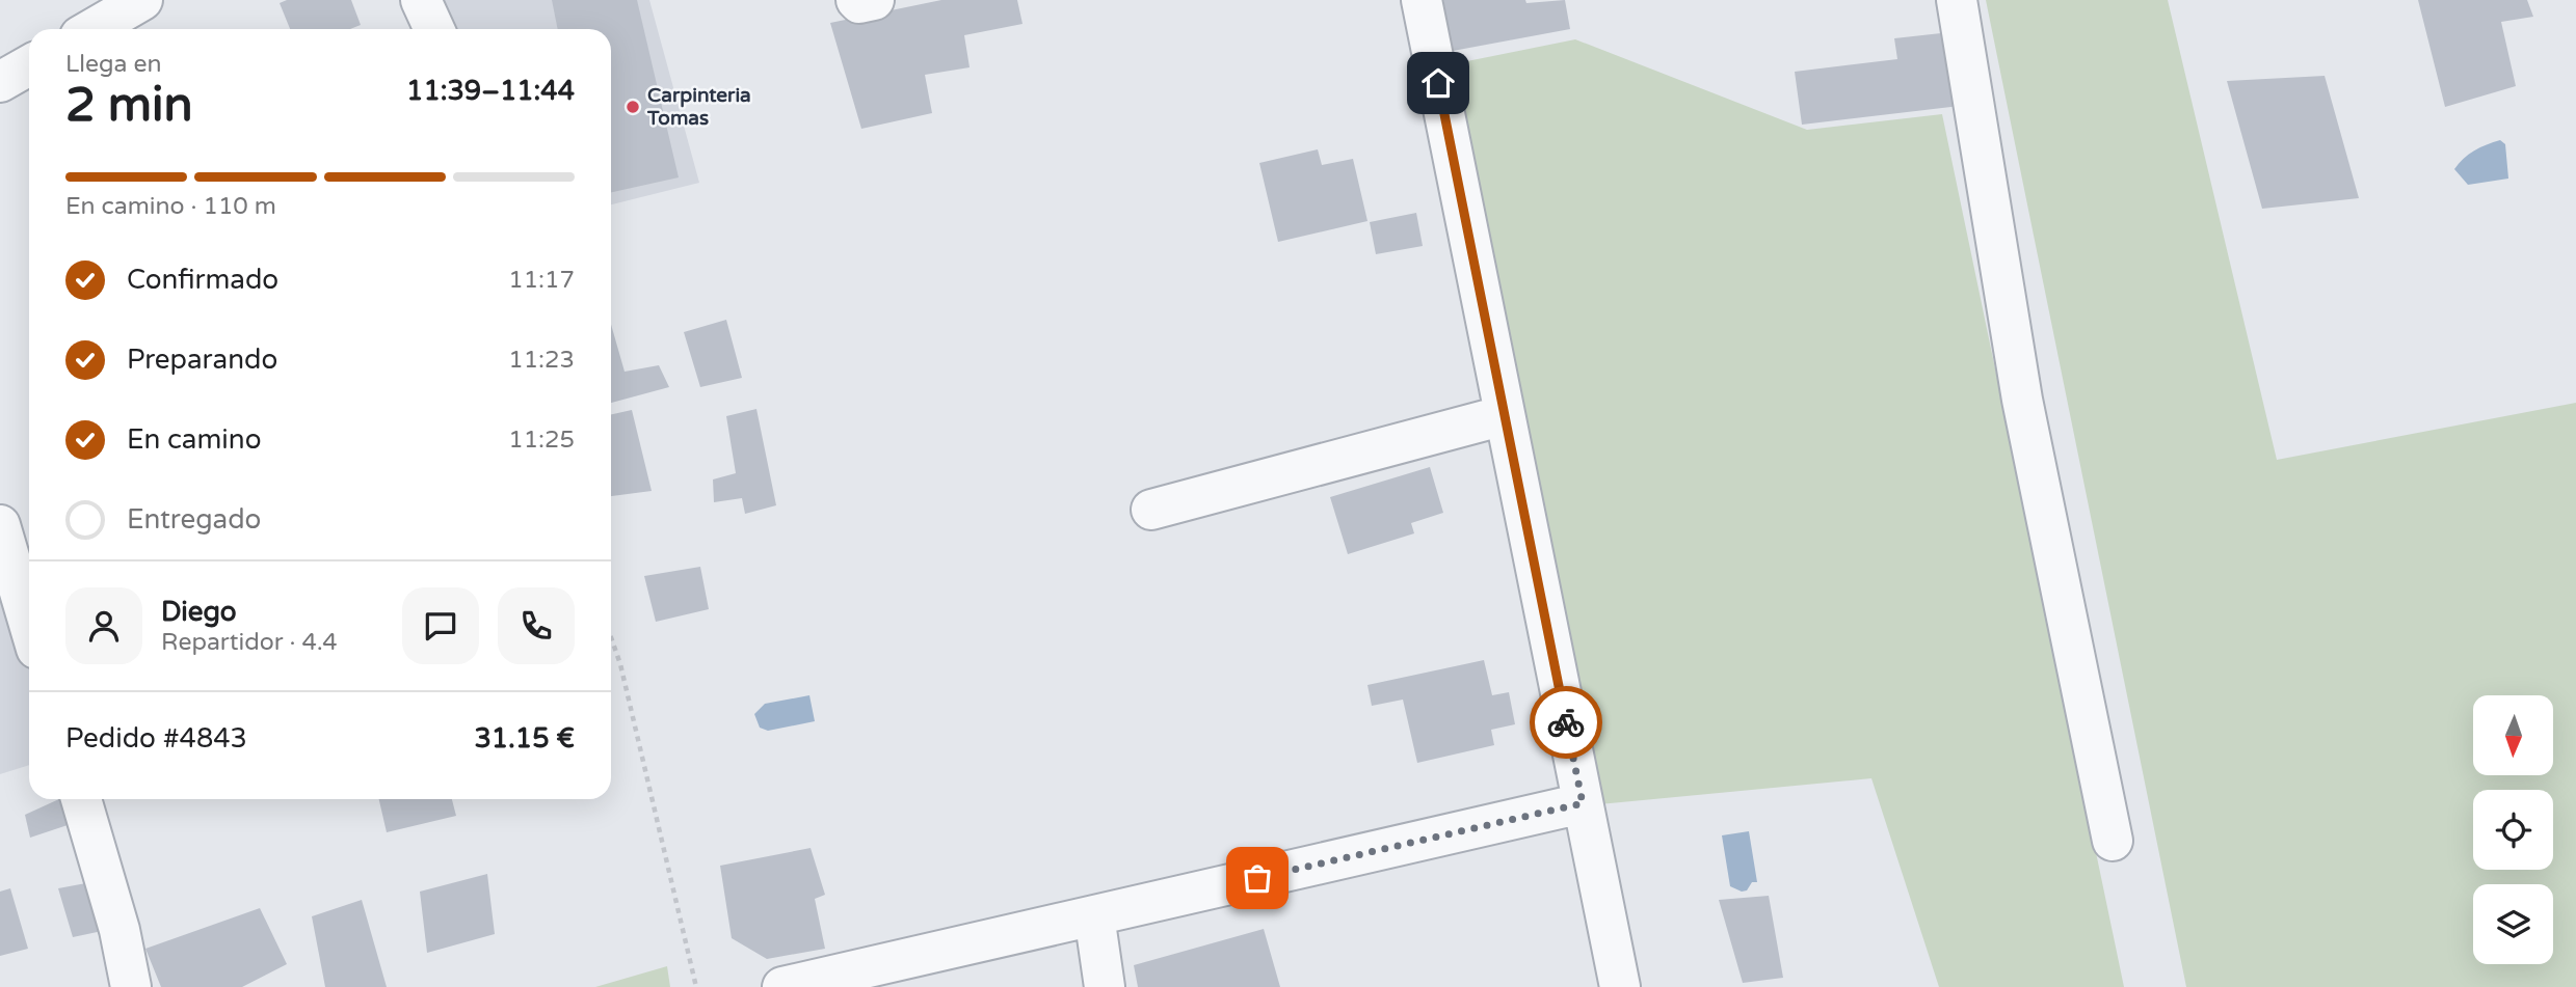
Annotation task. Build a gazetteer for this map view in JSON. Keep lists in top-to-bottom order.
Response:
{
  "places": ["Carpinteria Tomas"],
  "north": "bottom",
  "page": {
    "heading": ["2 min", "Llega en", "11:39–11:44"],
    "panel": [
      "Diego",
      "Repartidor · 4.4",
      "Pedido #4843",
      "31.15 €"
    ],
    "bar": "En camino · 110 m",
    "list": [
      ["Confirmado", "11:17"],
      ["Preparando", "11:23"],
      ["En camino", "11:25"],
      "Entregado"
    ]
  }
}
